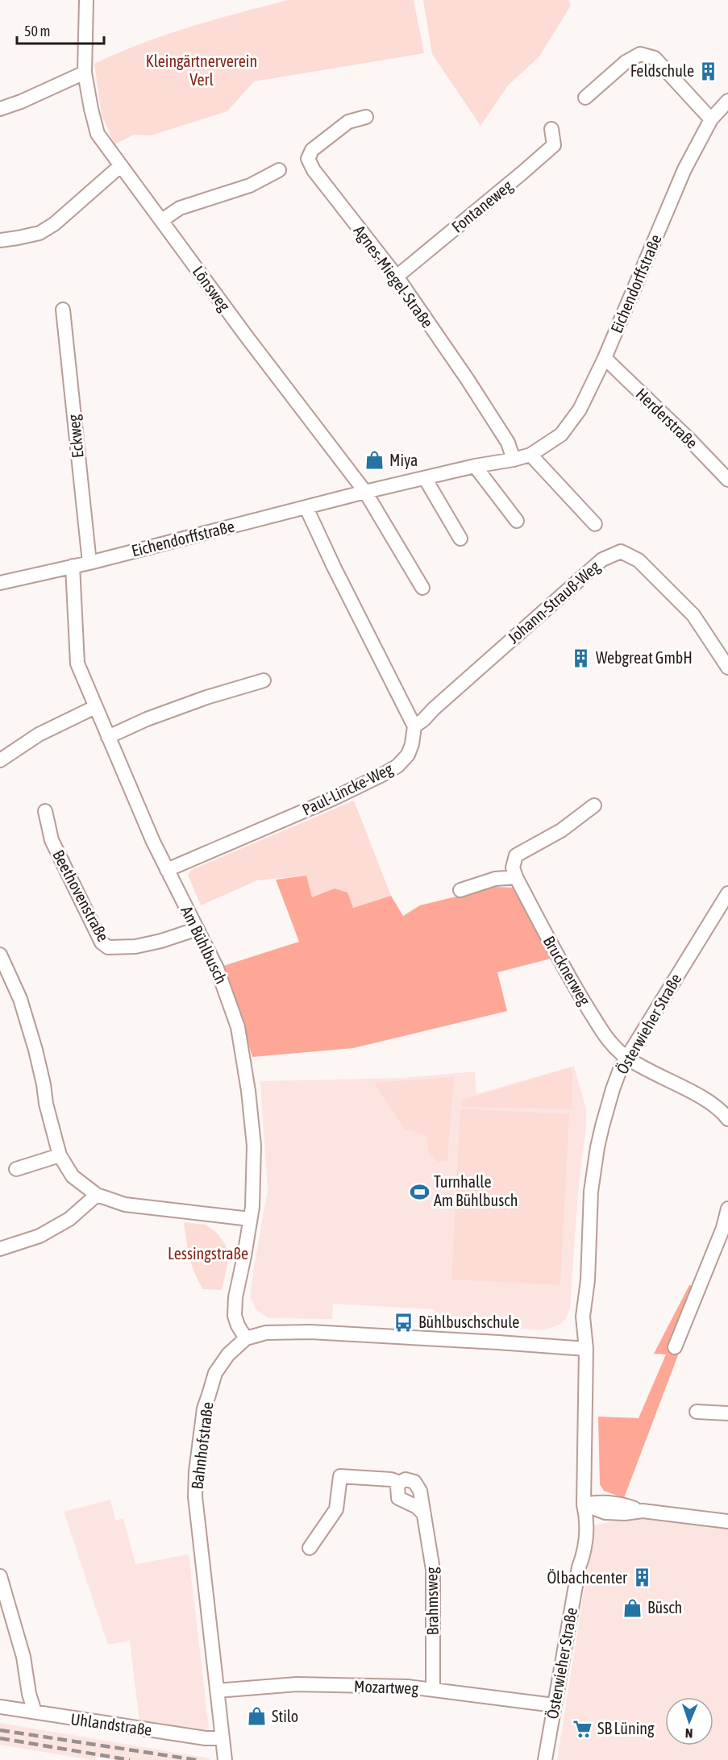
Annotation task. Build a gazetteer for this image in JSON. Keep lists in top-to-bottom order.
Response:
{
  "streets": {
    "street": [
      "Fontaneweg",
      "Agnes-Miegel-Straße",
      "Eichendorffstraße",
      "Lönsweg",
      "Herderstraße",
      "Eckweg",
      "Johann-Strauß-Weg",
      "Paul-Lincke-Weg",
      "Beethovenstraße",
      "Am Bühlbusch",
      "Brucknerweg",
      "Österwieher Straße",
      "Bahnhofstraße",
      "Brahmsweg",
      "Mozartweg",
      "Uhlandstraße"
    ]
  },
  "crossings": [
    ["Fontaneweg", "Agnes-Miegel-Straße"],
    ["Agnes-Miegel-Straße", "Eichendorffstraße"],
    ["Eichendorffstraße", "Lönsweg"],
    ["Eichendorffstraße", "Herderstraße"],
    ["Eichendorffstraße", "Eckweg"],
    ["Eichendorffstraße", "Am Bühlbusch"],
    ["Johann-Strauß-Weg", "Paul-Lincke-Weg"],
    ["Paul-Lincke-Weg", "Am Bühlbusch"],
    ["Beethovenstraße", "Am Bühlbusch"],
    ["Am Bühlbusch", "Bahnhofstraße"],
    ["Brucknerweg", "Österwieher Straße"],
    ["Österwieher Straße", "Bahnhofstraße"],
    ["Österwieher Straße", "Mozartweg"],
    ["Bahnhofstraße", "Mozartweg"],
    ["Bahnhofstraße", "Uhlandstraße"],
    ["Brahmsweg", "Mozartweg"]
  ],
  "parks": ["Kleingärtnerverein Verl", "Lessingstraße"],
  "places": {
    "building": ["Feldschule", "Webgreat GmbH", "Ölbachcenter"],
    "shop": ["Miya", "Büsch", "Stilo"],
    "sports": ["Turnhalle Am Bühlbusch"],
    "bus stop": ["Bühlbuschschule"],
    "supermarket": ["SB Lüning"]
  },
  "scale_bar": "50 m",
  "north": "bottom"
}
